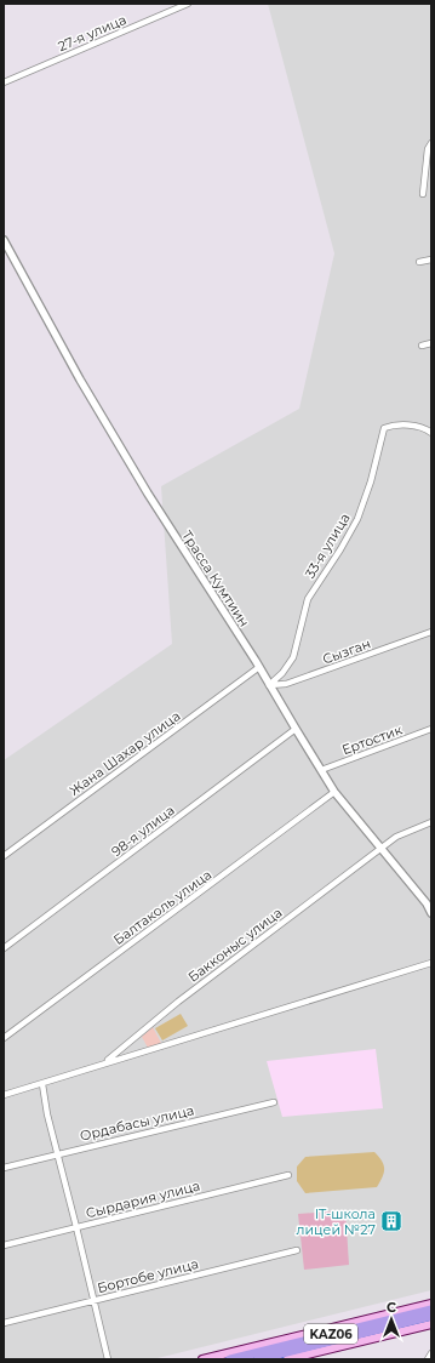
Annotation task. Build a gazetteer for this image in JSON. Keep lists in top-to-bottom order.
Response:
{
  "streets": {
    "highway": ["KАZ06"],
    "street": [
      "27-я улица",
      "33-я улица",
      "Трасса Кумтиин",
      "Сызган",
      "Ертостик",
      "Жана Шахар улица",
      "98-я улица",
      "Балтаколь улица",
      "Бакконыс улица",
      "Ордабасы улица",
      "Сырдария улица",
      "Бортобе улица"
    ]
  },
  "crossings": [
    ["33-я улица", "Трасса Кумтиин"],
    ["33-я улица", "Сызган"],
    ["Трасса Кумтиин", "Сызган"],
    ["Трасса Кумтиин", "Ертостик"],
    ["Трасса Кумтиин", "Жана Шахар улица"],
    ["Трасса Кумтиин", "98-я улица"],
    ["Трасса Кумтиин", "Балтаколь улица"],
    ["Трасса Кумтиин", "Бакконыс улица"]
  ],
  "places": {
    "building": ["IT-школа лицей №27"]
  },
  "north": "top"
}
